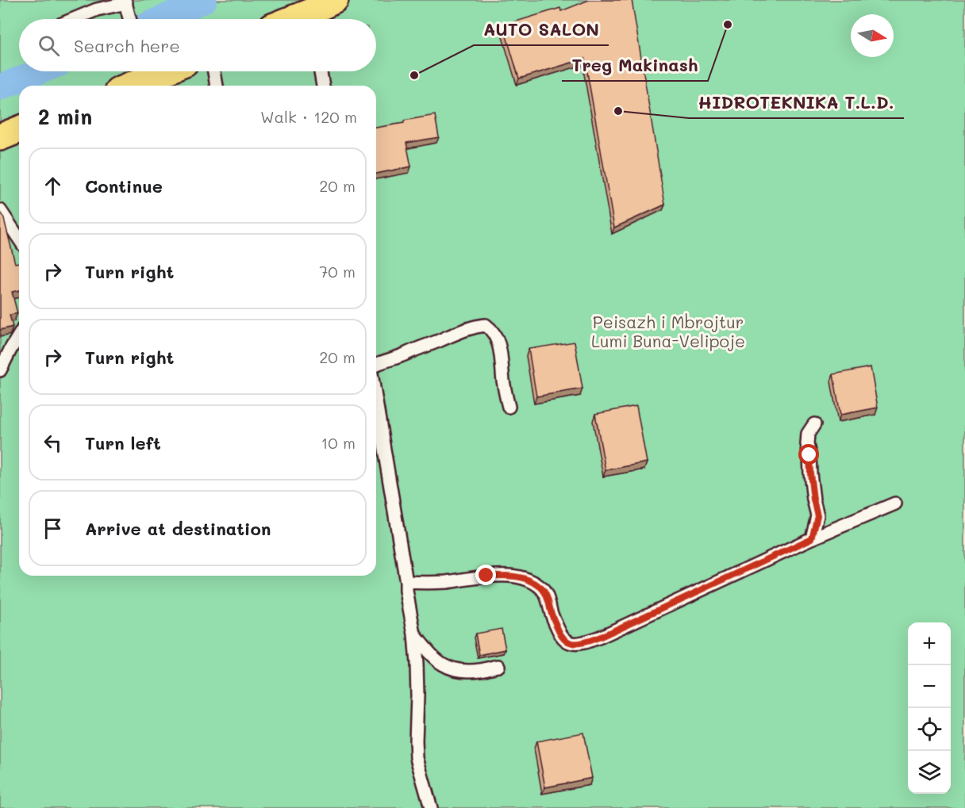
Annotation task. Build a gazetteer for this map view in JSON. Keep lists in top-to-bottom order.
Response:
{
  "parks": ["Peisazh i Mbrojtur Lumi Buna-Velipoje"],
  "places": ["Treg Makinash", "AUTO SALON", "HIDROTEKNIKA T.L.D."],
  "north": "right",
  "page": {
    "search": "Search here",
    "heading": ["2 min", "Walk · 120 m"],
    "list": [
      ["Continue", "20 m"],
      ["Turn right", "70 m"],
      ["Turn right", "20 m"],
      ["Turn left", "10 m"],
      "Arrive at destination"
    ],
    "map_buttons": ["+", "−"]
  }
}
